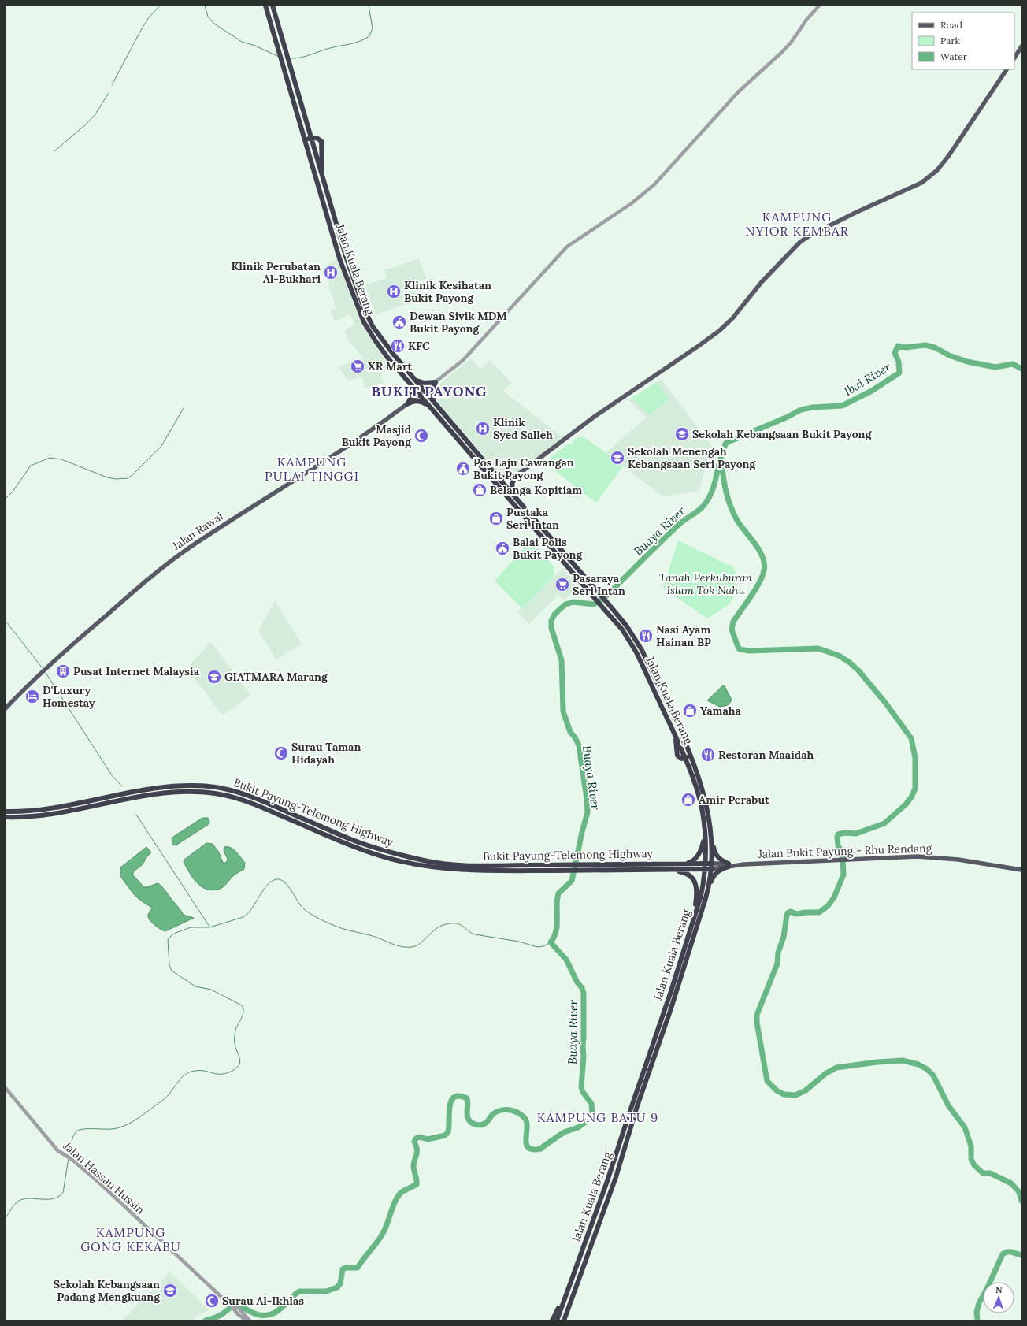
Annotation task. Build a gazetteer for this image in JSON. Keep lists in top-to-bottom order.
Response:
{
  "streets": {
    "highway": ["Jalan Kuala Berang", "Bukit Payung-Telemong Highway"],
    "main road": ["Jalan Rawai", "Jalan Bukit Payung - Rhu Rendang"],
    "street": ["Jalan Hassan Hussin"]
  },
  "crossings": [
    ["Jalan Kuala Berang", "Jalan Rawai"],
    ["Jalan Kuala Berang", "Bukit Payung-Telemong Highway"]
  ],
  "districts": [
    "KAMPUNG NYIOR KEMBAR",
    "BUKIT PAYONG",
    "KAMPUNG PULAI TINGGI",
    "KAMPUNG BATU 9",
    "KAMPUNG GONG KEKABU"
  ],
  "water": ["Ibai River", "Buaya River"],
  "parks": ["Tanah Perkuburan Islam Tok Nahu"],
  "places": {
    "hospital": ["Klinik Perubatan Al-Bukhari", "Klinik Kesihatan Bukit Payong", "Klinik Syed Salleh"],
    "public building": ["Dewan Sivik MDM Bukit Payong", "Pos Laju Cawangan Bukit Payong", "Balai Polis Bukit Payong"],
    "restaurant": ["KFC", "Nasi Ayam Hainan BP", "Restoran Maaidah"],
    "supermarket": ["XR Mart", "Pasaraya Seri Intan"],
    "school or university": [
      "Sekolah Kebangsaan Bukit Payong",
      "Sekolah Menengah Kebangsaan Seri Payong",
      "GIATMARA Marang",
      "Sekolah Kebangsaan Padang Mengkuang"
    ],
    "mosque": ["Masjid Bukit Payong", "Surau Taman Hidayah", "Surau Al-Ikhlas"],
    "shop": [
      "Belanga Kopitiam",
      "Pustaka Seri Intan",
      "Yamaha",
      "Amir Perabut"
    ],
    "building": ["Pusat Internet Malaysia"],
    "hotel": ["D'Luxury Homestay"]
  },
  "legend": ["Road", "Park", "Water"],
  "north": "top"
}
